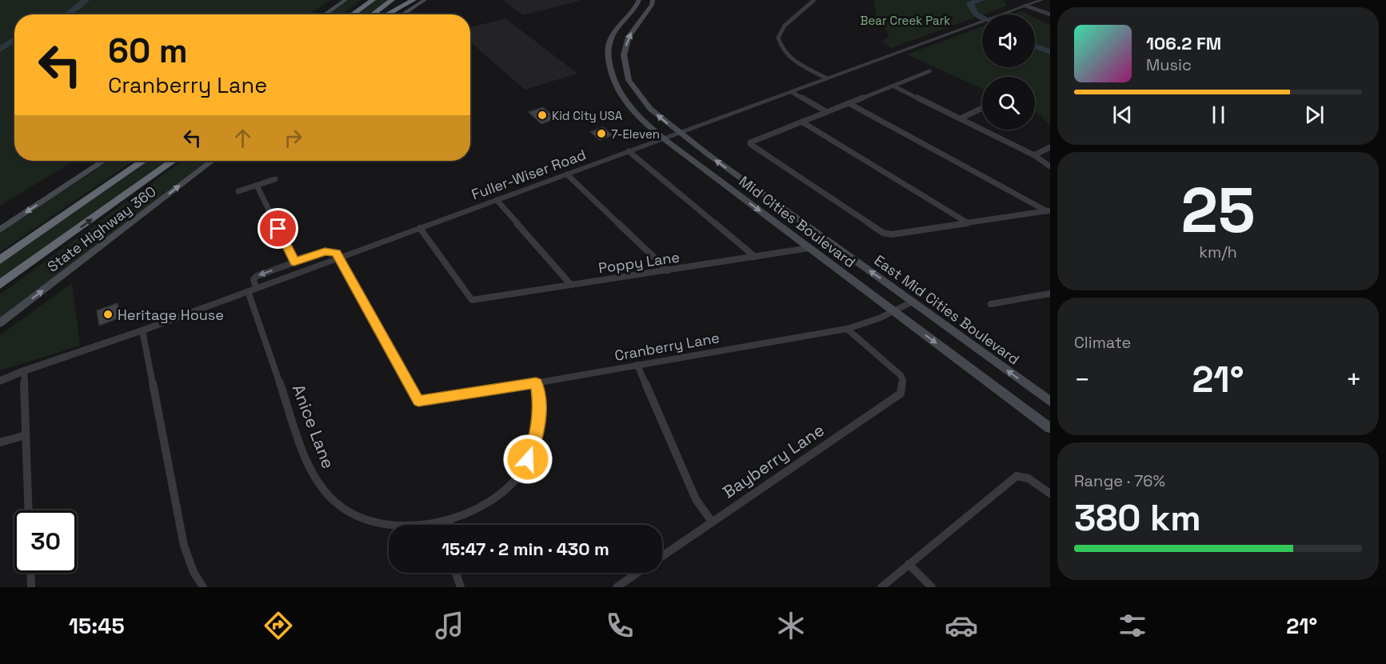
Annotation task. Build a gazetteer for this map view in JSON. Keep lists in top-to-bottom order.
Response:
{
  "streets": {
    "main road": ["Mid Cities Boulevard", "State Highway 360", "East Mid Cities Boulevard"],
    "street": [
      "Fuller-Wiser Road",
      "Poppy Lane",
      "Cranberry Lane",
      "Anice Lane",
      "Bayberry Lane"
    ]
  },
  "crossings": [
    ["Fuller-Wiser Road", "Mid Cities Boulevard"],
    ["Fuller-Wiser Road", "Poppy Lane"],
    ["Fuller-Wiser Road", "East Mid Cities Boulevard"],
    ["Fuller-Wiser Road", "Cranberry Lane"],
    ["Fuller-Wiser Road", "Anice Lane"],
    ["Mid Cities Boulevard", "Poppy Lane"],
    ["Mid Cities Boulevard", "Cranberry Lane"],
    ["East Mid Cities Boulevard", "Cranberry Lane"],
    ["Cranberry Lane", "Anice Lane"],
    ["Cranberry Lane", "Bayberry Lane"]
  ],
  "one_way": ["Mid Cities Boulevard", "East Mid Cities Boulevard"],
  "parks": ["Bear Creek Park"],
  "places": ["Kid City USA", "7-Eleven", "Heritage House"],
  "page": {
    "turn": ["60 m", "Cranberry Lane"],
    "song": ["106.2 FM", "Music"],
    "tile": [
      ["25", "km/h"],
      "Climate",
      ["Range · 76%", "380 km"]
    ],
    "heat": ["−", "21°", "+"],
    "limit": "30",
    "trip": "15:47 · 2 min · 430 m",
    "tabs": ["15:45", "21°"]
  }
}
